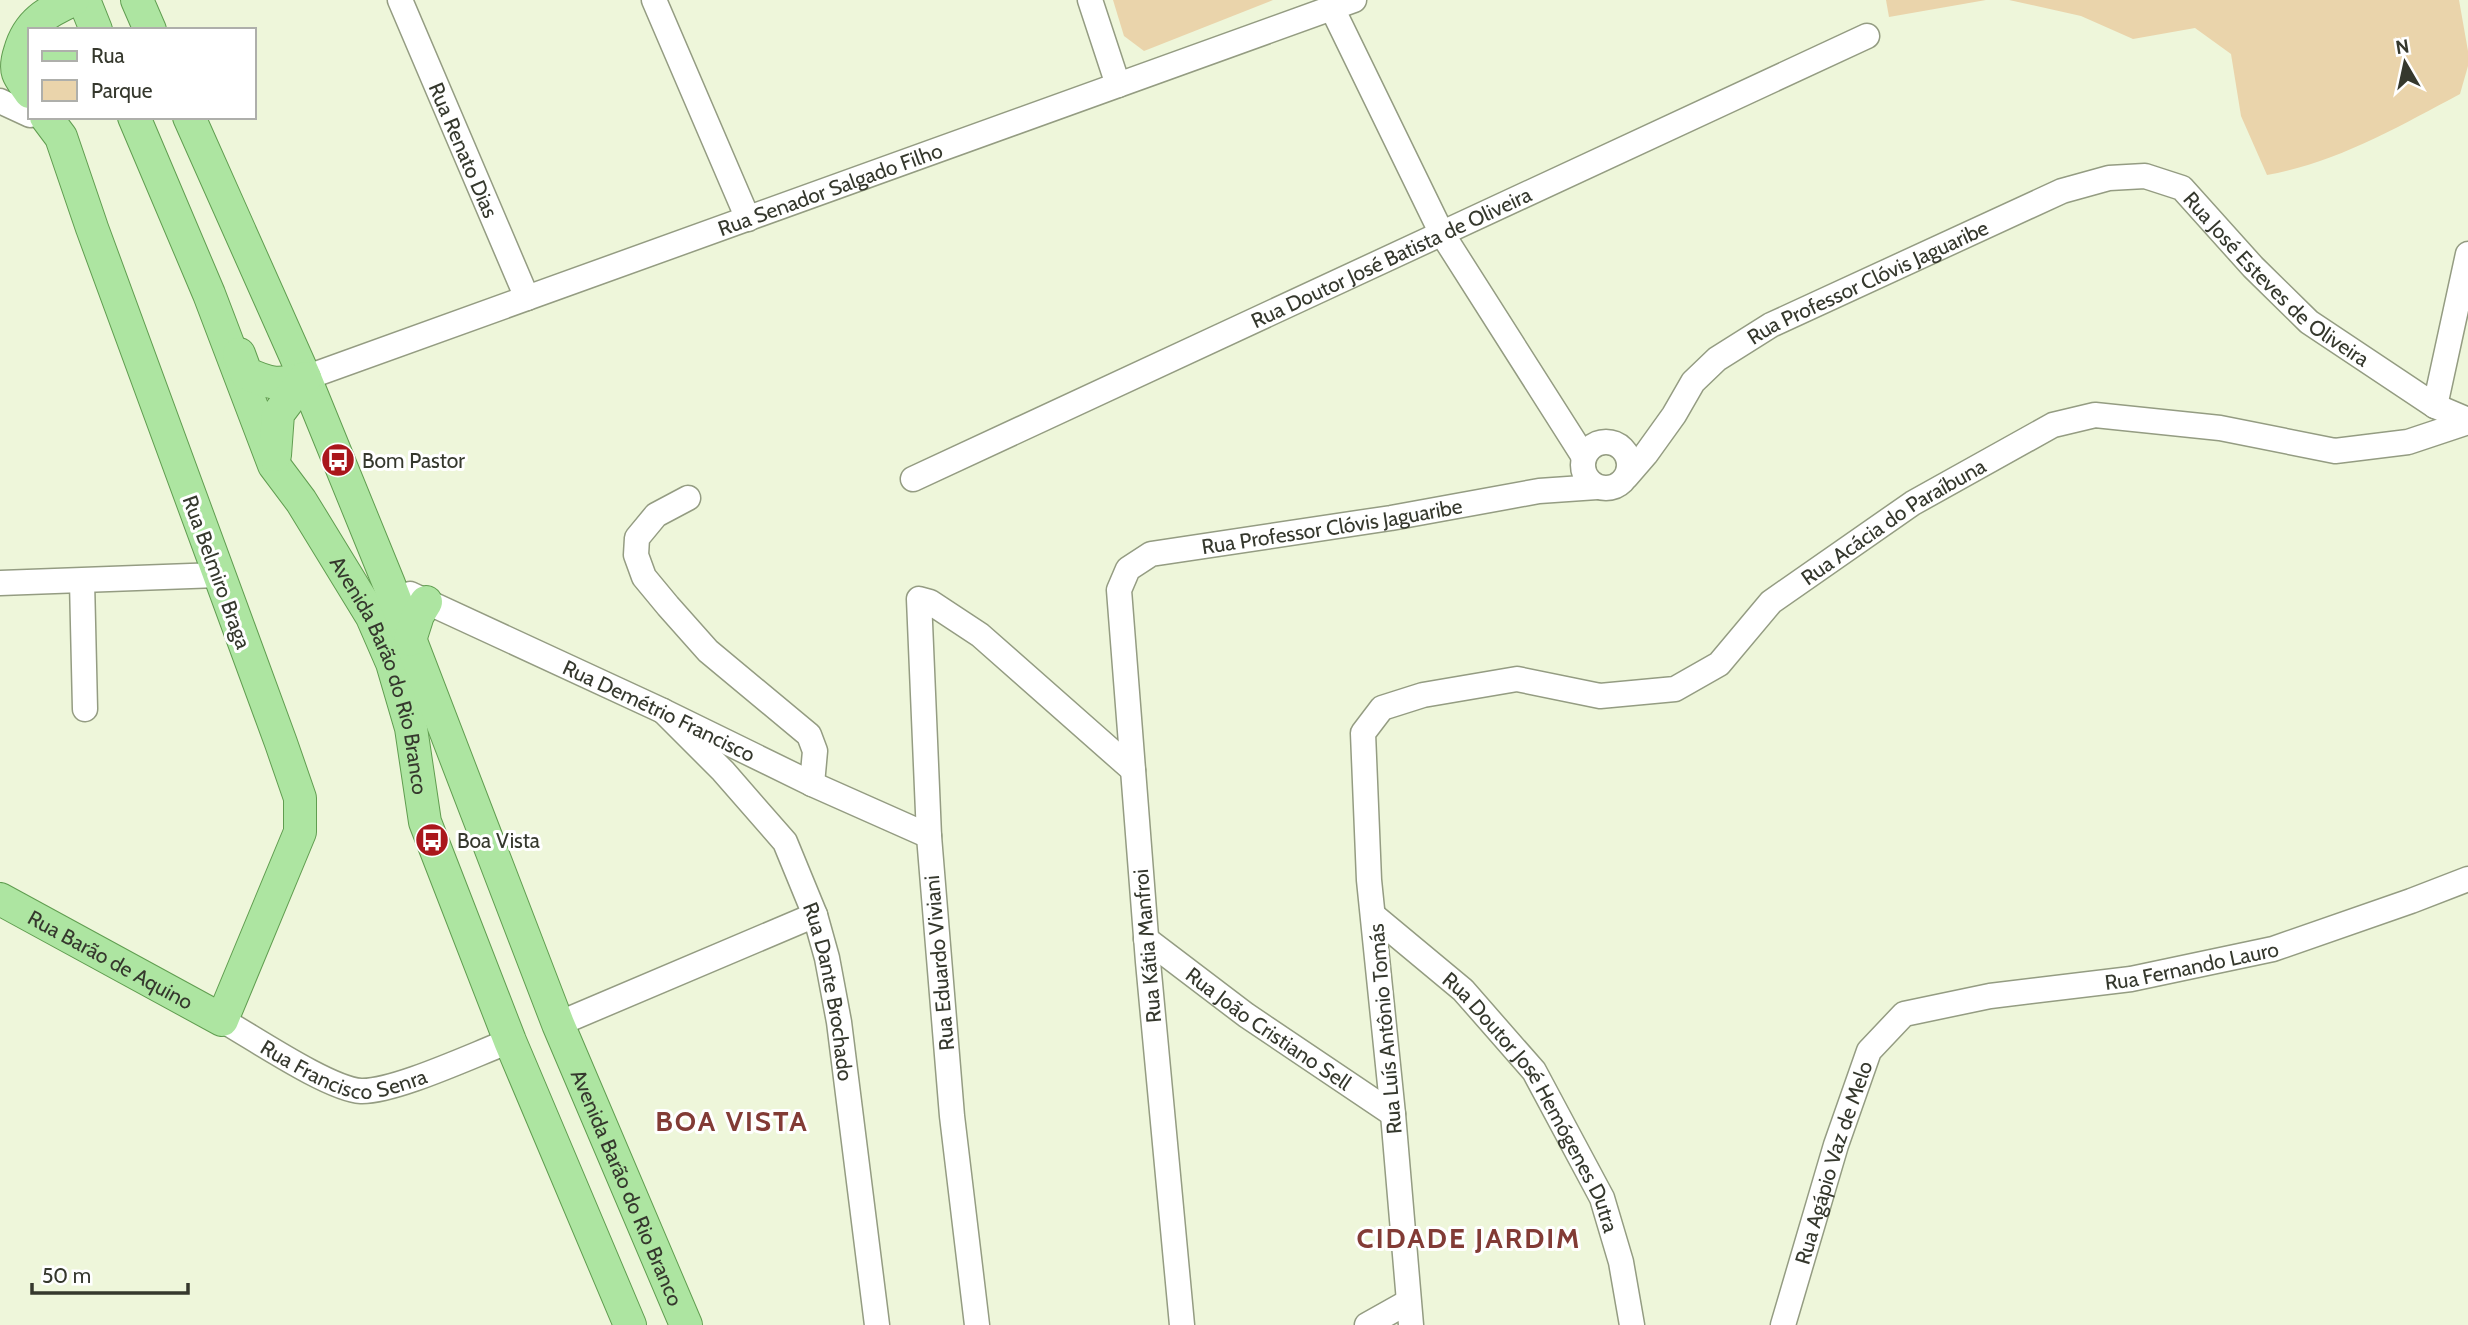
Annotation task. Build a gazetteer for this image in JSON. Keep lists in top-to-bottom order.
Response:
{
  "streets": {
    "main road": ["Rua Belmiro Braga", "Avenida Barão do Rio Branco", "Rua Barão de Aquino"],
    "street": [
      "Rua Renato Dias",
      "Rua Senador Salgado Filho",
      "Rua Doutor José Batista de Oliveira",
      "Rua José Esteves de Oliveira",
      "Rua Professor Clóvis Jaguaribe",
      "Rua Acácia do Paraíbuna",
      "Rua Demétrio Francisco",
      "Rua Kátia Manfroi",
      "Rua Eduardo Viviani",
      "Rua Fernando Lauro",
      "Rua Dante Brochado",
      "Rua João Cristiano Sell",
      "Rua Luís Antônio Tomás",
      "Rua Francisco Senra",
      "Rua Doutor José Hemógenes Dutra",
      "Rua Agápio Vaz de Melo"
    ]
  },
  "crossings": [
    ["Rua Renato Dias", "Rua Senador Salgado Filho"],
    ["Rua Senador Salgado Filho", "Avenida Barão do Rio Branco"],
    ["Rua José Esteves de Oliveira", "Rua Professor Clóvis Jaguaribe"],
    ["Rua José Esteves de Oliveira", "Rua Acácia do Paraíbuna"],
    ["Rua Professor Clóvis Jaguaribe", "Rua Kátia Manfroi"],
    ["Rua Acácia do Paraíbuna", "Rua Luís Antônio Tomás"],
    ["Rua Belmiro Braga", "Rua Barão de Aquino"],
    ["Rua Belmiro Braga", "Rua Francisco Senra"],
    ["Avenida Barão do Rio Branco", "Rua Demétrio Francisco"],
    ["Avenida Barão do Rio Branco", "Rua Francisco Senra"],
    ["Rua Demétrio Francisco", "Rua Eduardo Viviani"],
    ["Rua Demétrio Francisco", "Rua Dante Brochado"],
    ["Rua Kátia Manfroi", "Rua Eduardo Viviani"],
    ["Rua Kátia Manfroi", "Rua João Cristiano Sell"],
    ["Rua Barão de Aquino", "Rua Francisco Senra"],
    ["Rua Fernando Lauro", "Rua Agápio Vaz de Melo"],
    ["Rua João Cristiano Sell", "Rua Luís Antônio Tomás"],
    ["Rua Luís Antônio Tomás", "Rua Doutor José Hemógenes Dutra"]
  ],
  "districts": ["BOA VISTA", "CIDADE JARDIM"],
  "places": {
    "bus stop": ["Bom Pastor", "Boa Vista"]
  },
  "legend": ["Rua", "Parque"],
  "scale_bar": "50 m",
  "north": "top"
}
